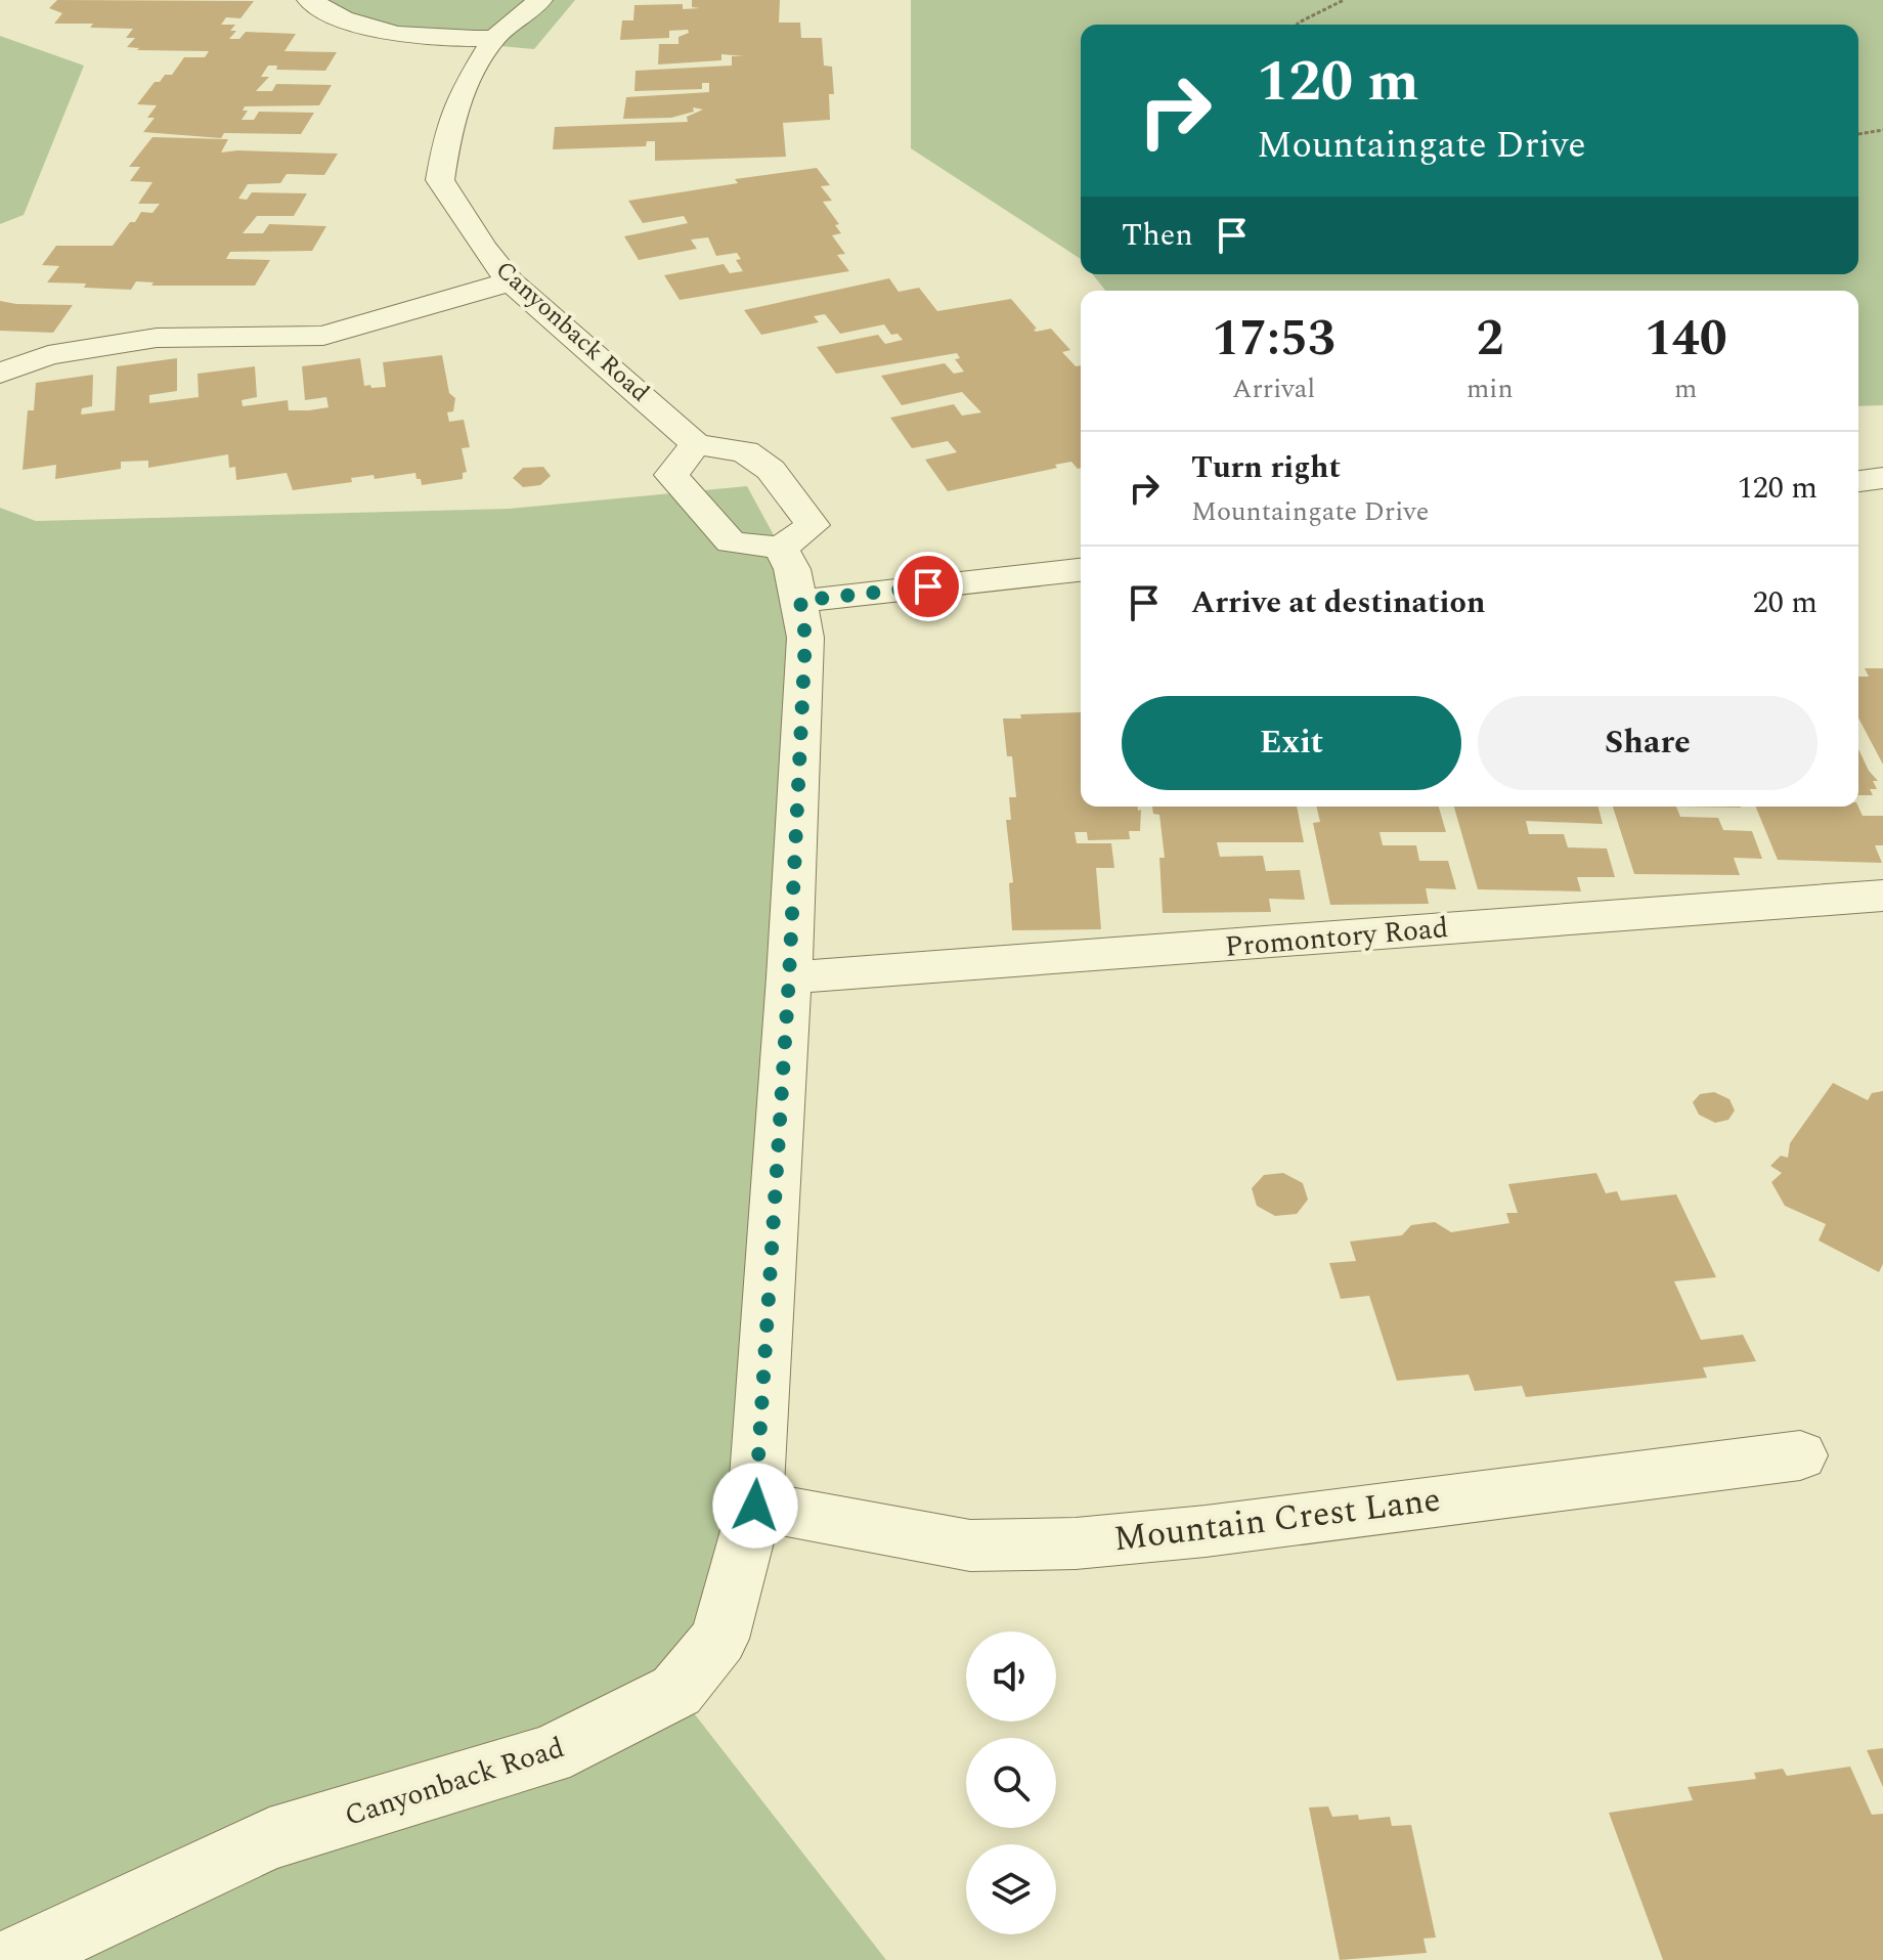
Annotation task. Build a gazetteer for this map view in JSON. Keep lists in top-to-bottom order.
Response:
{
  "streets": {
    "street": ["Canyonback Road", "Promontory Road", "Mountain Crest Lane"]
  },
  "crossings": [
    ["Canyonback Road", "Promontory Road"],
    ["Canyonback Road", "Mountain Crest Lane"]
  ],
  "page": {
    "turn": ["120 m", "Mountaingate Drive"],
    "then": "Then",
    "eta": [
      "17:53",
      "Arrival",
      "2",
      "min",
      "140",
      "m"
    ],
    "list": [
      {
        "name": "Turn right",
        "note": "Mountaingate Drive",
        "value": "120 m"
      },
      {
        "name": "Arrive at destination",
        "value": "20 m"
      }
    ],
    "buttons": ["Exit", "Share"]
  }
}
